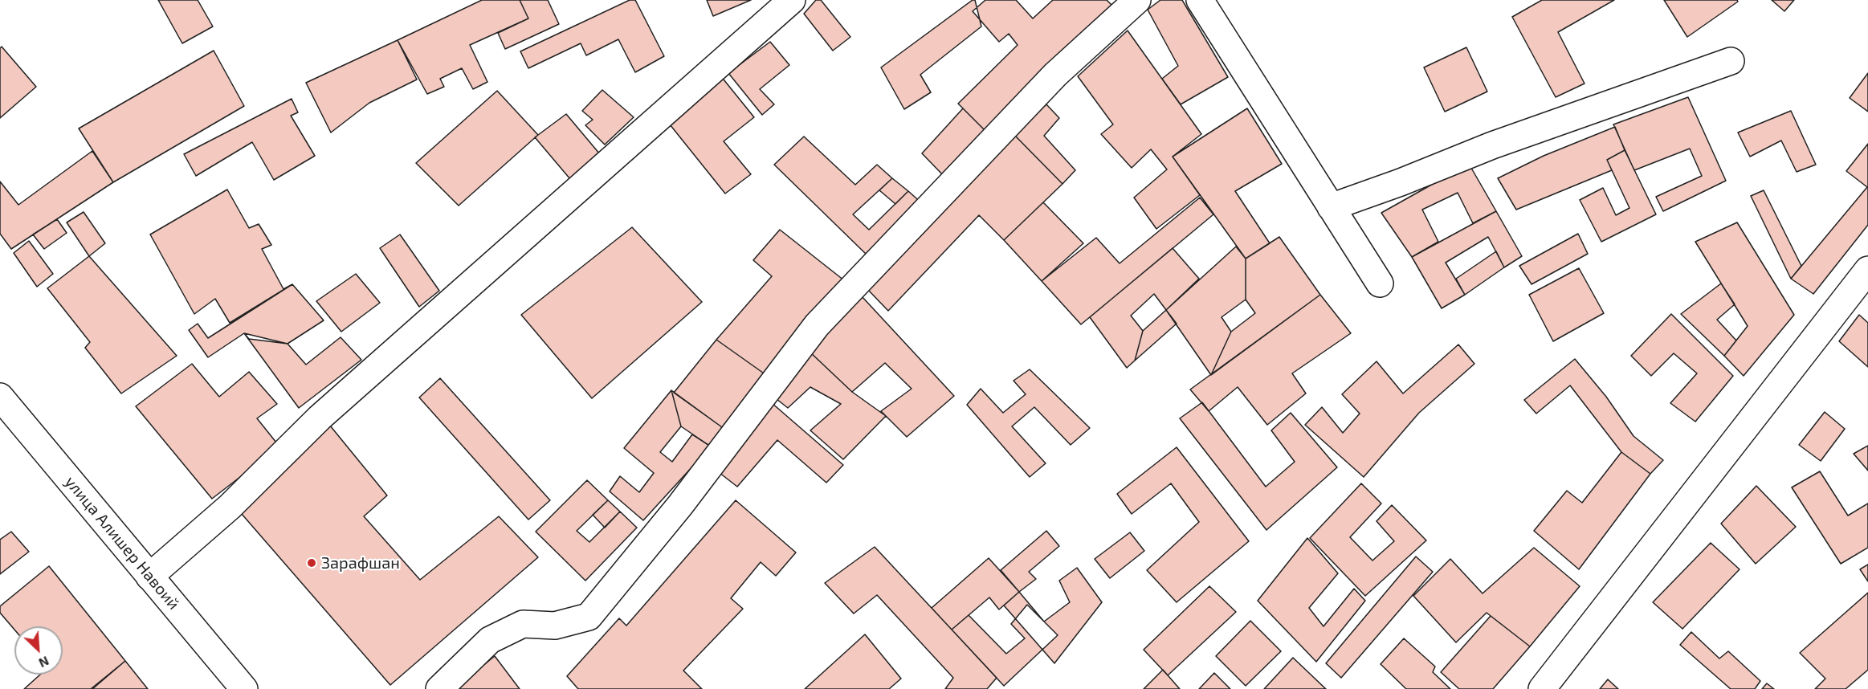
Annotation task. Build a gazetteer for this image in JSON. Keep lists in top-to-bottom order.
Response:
{
  "streets": {
    "street": ["улица Алишер Навоий"]
  },
  "places": ["Зарафшан"],
  "north": "bottom right"
}
